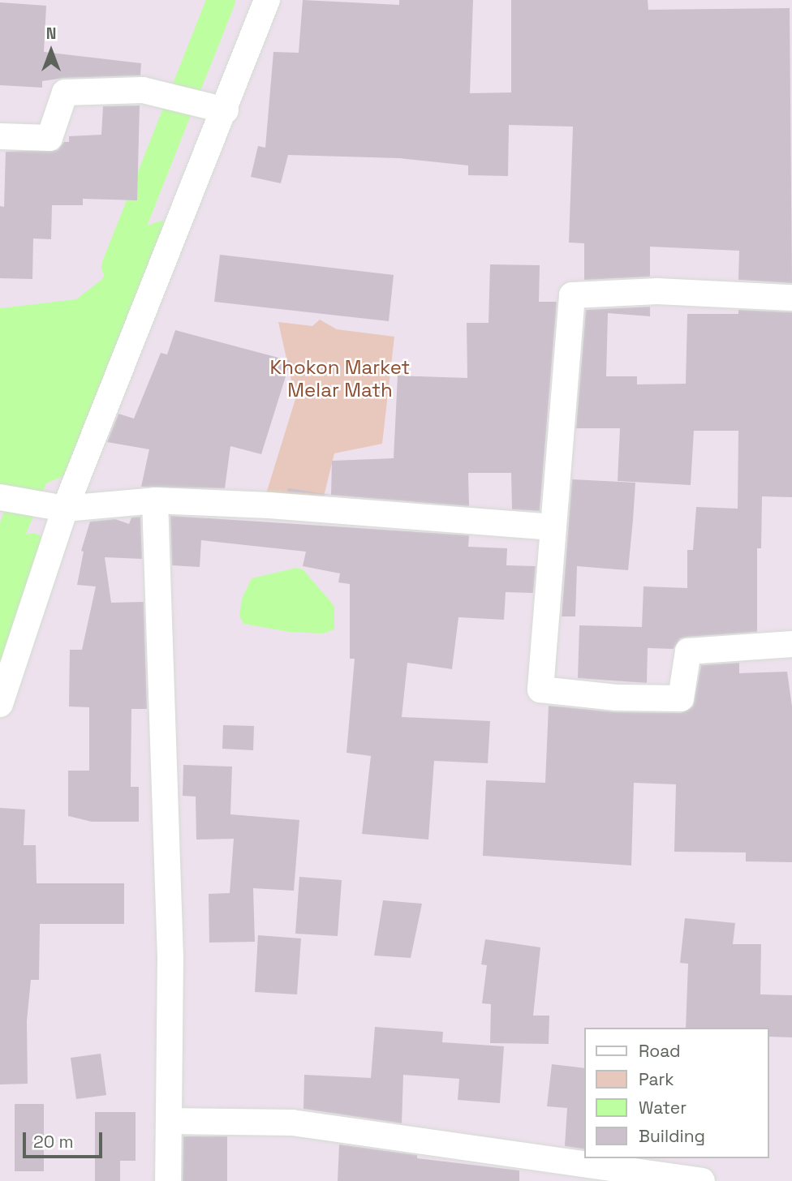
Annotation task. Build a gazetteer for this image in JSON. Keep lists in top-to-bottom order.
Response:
{
  "parks": ["Khokon Market Melar Math"],
  "legend": [
    "Road",
    "Park",
    "Water",
    "Building"
  ],
  "scale_bar": "20 m",
  "north": "top"
}
